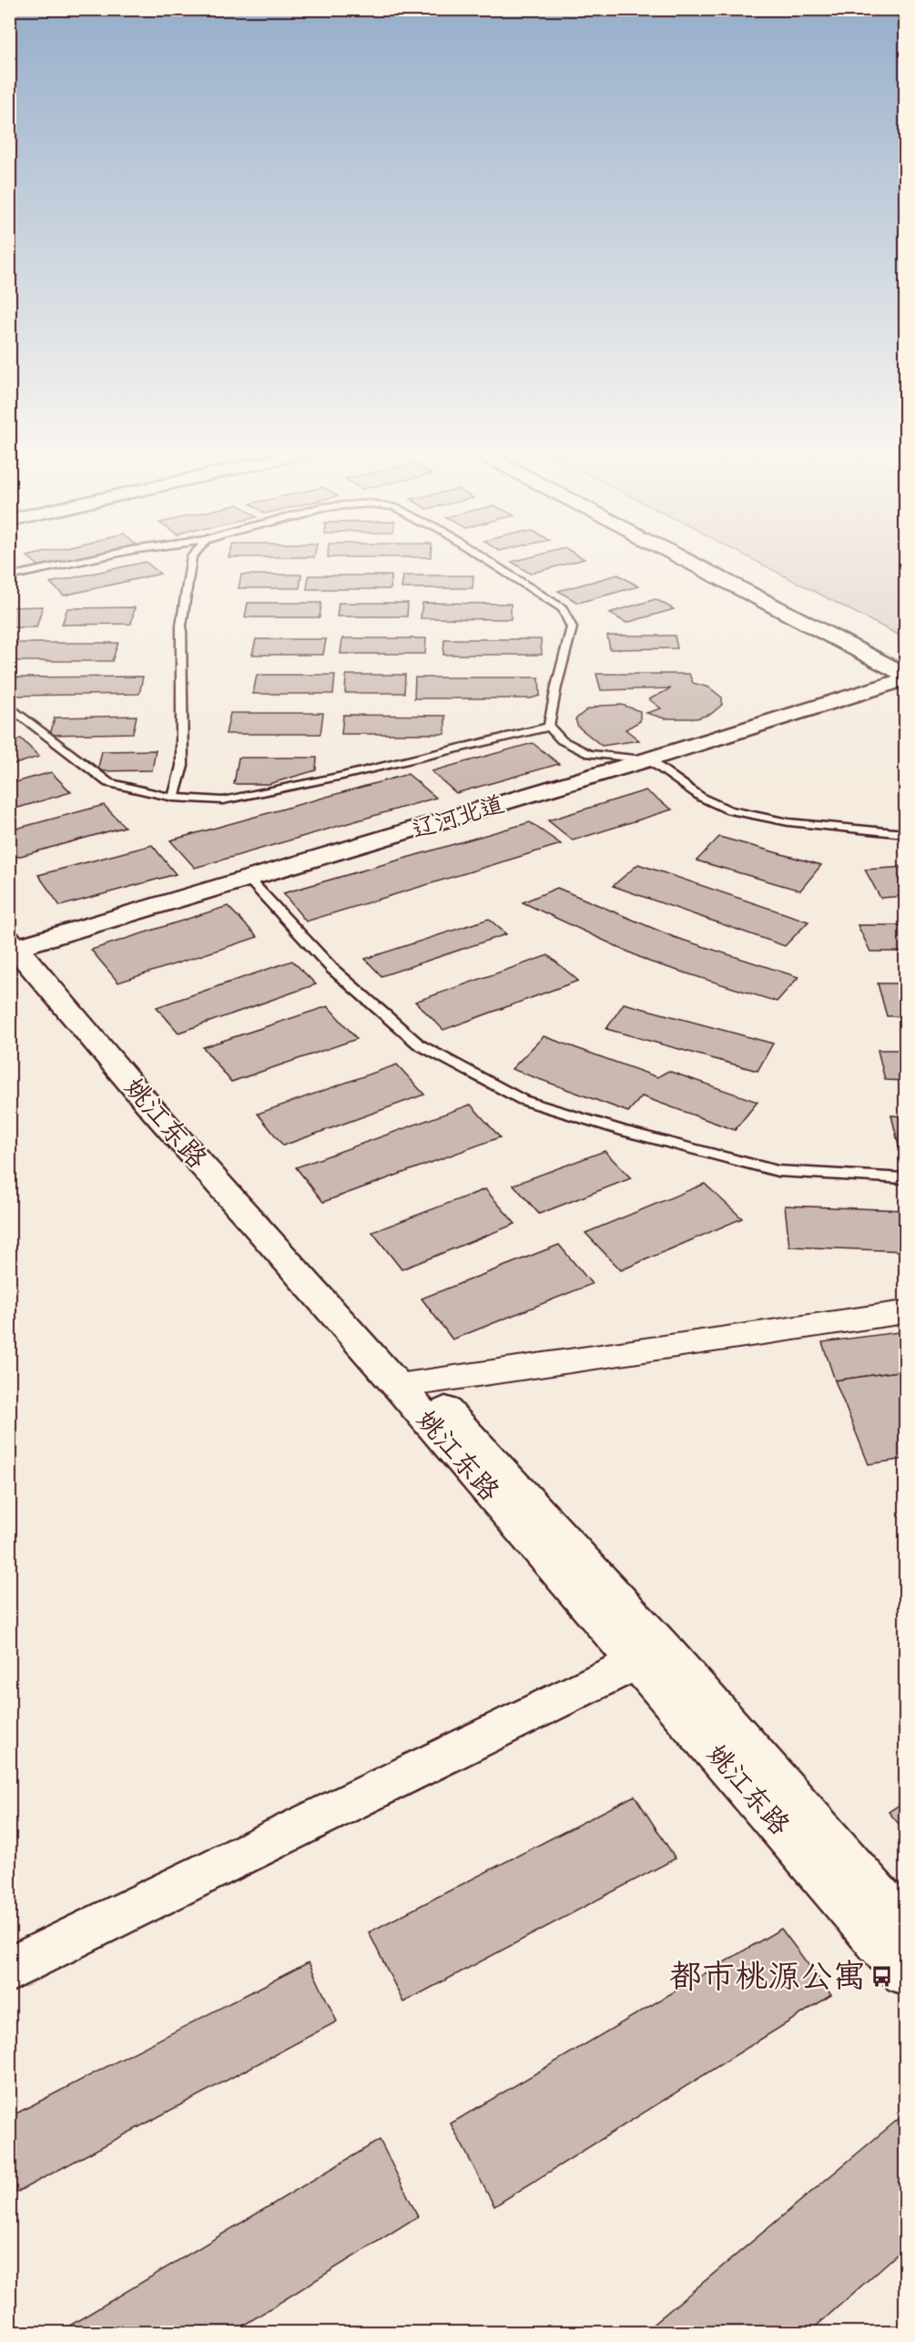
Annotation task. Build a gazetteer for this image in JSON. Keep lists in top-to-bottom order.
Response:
{
  "streets": {
    "street": ["辽河北道", "姚江东路"]
  },
  "crossings": [
    ["辽河北道", "姚江东路"]
  ],
  "places": {
    "bus stop": ["都市桃源公寓"]
  }
}
